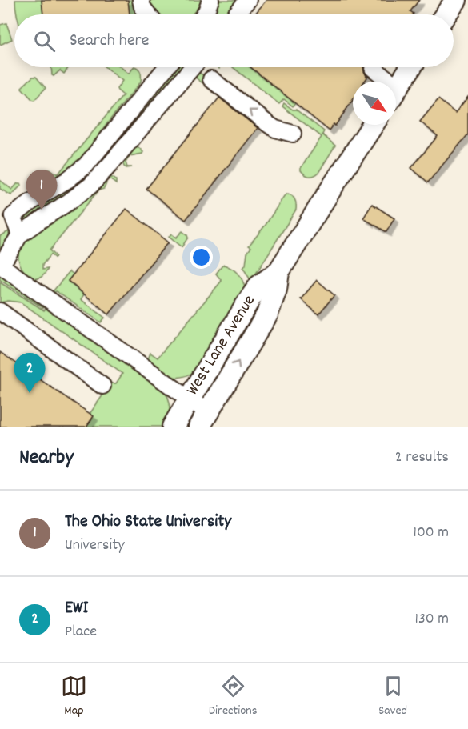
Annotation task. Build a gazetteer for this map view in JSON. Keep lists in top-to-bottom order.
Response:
{
  "streets": {
    "main road": ["West Lane Avenue"]
  },
  "north": "bottom right",
  "page": {
    "search": "Search here",
    "pins": ["1", "2"],
    "heading": ["Nearby", "2 results"],
    "list": [
      {
        "mark": "1",
        "name": "The Ohio State University",
        "note": "University",
        "value": "100 m"
      },
      {
        "mark": "2",
        "name": "EWI",
        "note": "Place",
        "value": "130 m"
      }
    ],
    "nav": ["Map", "Directions", "Saved"]
  }
}
